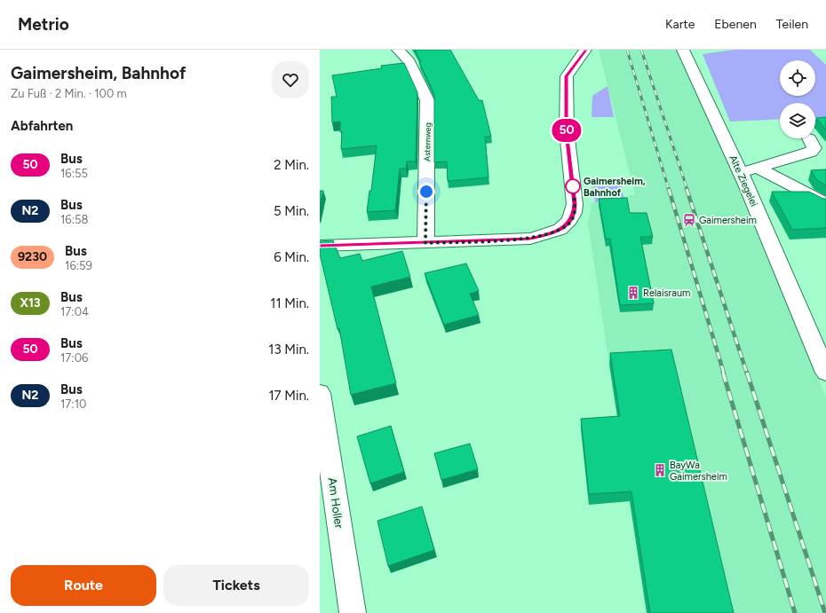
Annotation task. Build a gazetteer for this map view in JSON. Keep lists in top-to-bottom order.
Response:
{
  "streets": {
    "street": ["Asternweg", "Alte Ziegelei", "Am Holler"]
  },
  "places": {
    "other": ["Gaimersheim, Bahnhof"],
    "station": ["Gaimersheim"],
    "building": ["Relaisraum", "BayWa Gaimersheim"]
  },
  "lines": ["bus line 50"],
  "page": {
    "header": "Metrio",
    "nav": ["Karte", "Ebenen", "Teilen"],
    "heading": [
      ["Gaimersheim, Bahnhof", "Zu Fuß · 2 Min. · 100 m"],
      "Abfahrten"
    ],
    "on_map": "50",
    "list": [
      {
        "mark": "50",
        "name": "Bus",
        "note": "16:55",
        "value": "2 Min."
      },
      {
        "mark": "N2",
        "name": "Bus",
        "note": "16:58",
        "value": "5 Min."
      },
      {
        "mark": "9230",
        "name": "Bus",
        "note": "16:59",
        "value": "6 Min."
      },
      {
        "mark": "X13",
        "name": "Bus",
        "note": "17:04",
        "value": "11 Min."
      },
      {
        "mark": "50",
        "name": "Bus",
        "note": "17:06",
        "value": "13 Min."
      },
      {
        "mark": "N2",
        "name": "Bus",
        "note": "17:10",
        "value": "17 Min."
      }
    ],
    "buttons": ["Route", "Tickets"]
  }
}
